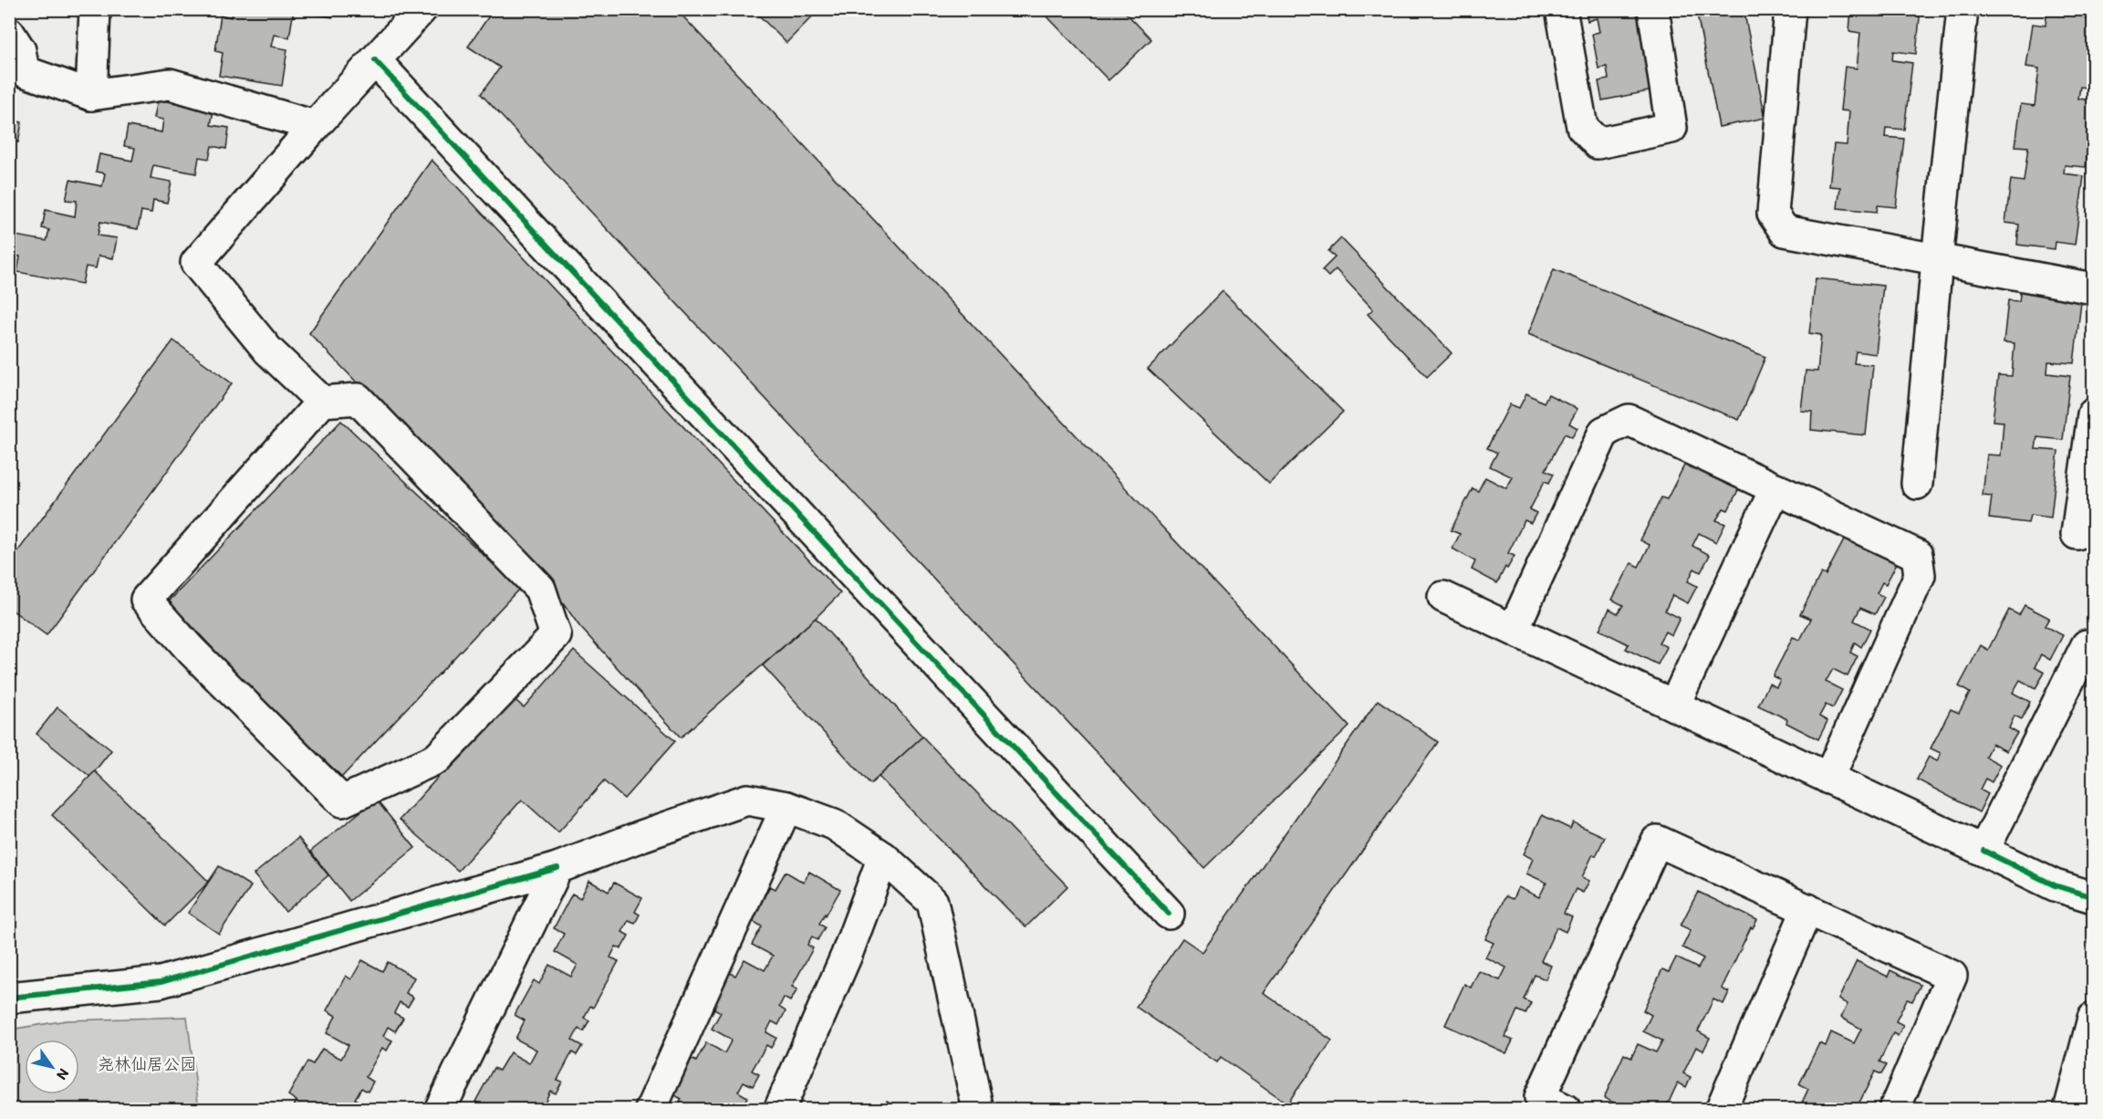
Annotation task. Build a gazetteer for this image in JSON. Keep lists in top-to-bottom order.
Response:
{
  "parks": ["尧林仙居公园"],
  "north": "bottom right"
}
